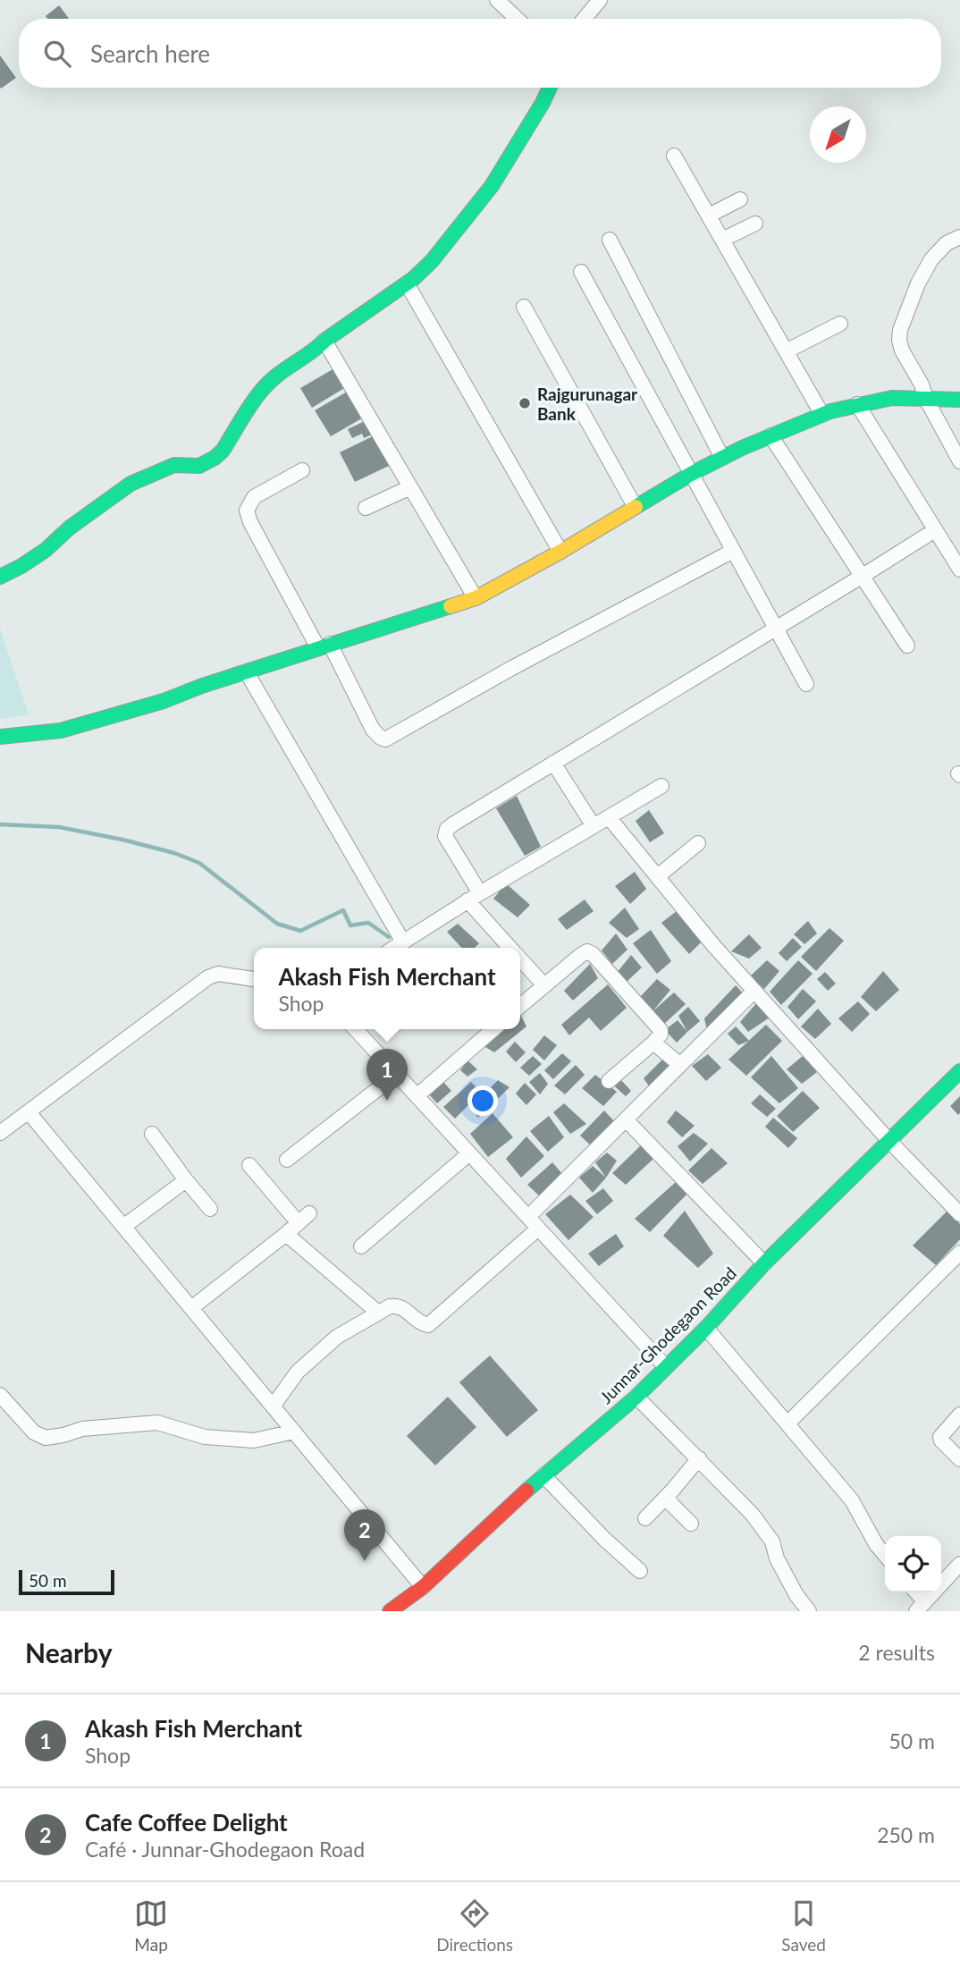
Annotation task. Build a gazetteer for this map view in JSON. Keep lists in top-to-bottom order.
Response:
{
  "streets": {
    "street": ["Junnar-Ghodegaon Road"]
  },
  "places": ["Rajgurunagar Bank"],
  "scale_bar": "50 m",
  "north": "bottom left",
  "page": {
    "search": "Search here",
    "popup": ["Akash Fish Merchant", "Shop"],
    "pins": ["1", "2"],
    "scale": "50 m",
    "heading": ["Nearby", "2 results"],
    "list": [
      {
        "mark": "1",
        "name": "Akash Fish Merchant",
        "note": "Shop",
        "value": "50 m"
      },
      {
        "mark": "2",
        "name": "Cafe Coffee Delight",
        "note": "Café · Junnar-Ghodegaon Road",
        "value": "250 m"
      }
    ],
    "nav": ["Map", "Directions", "Saved"]
  }
}
